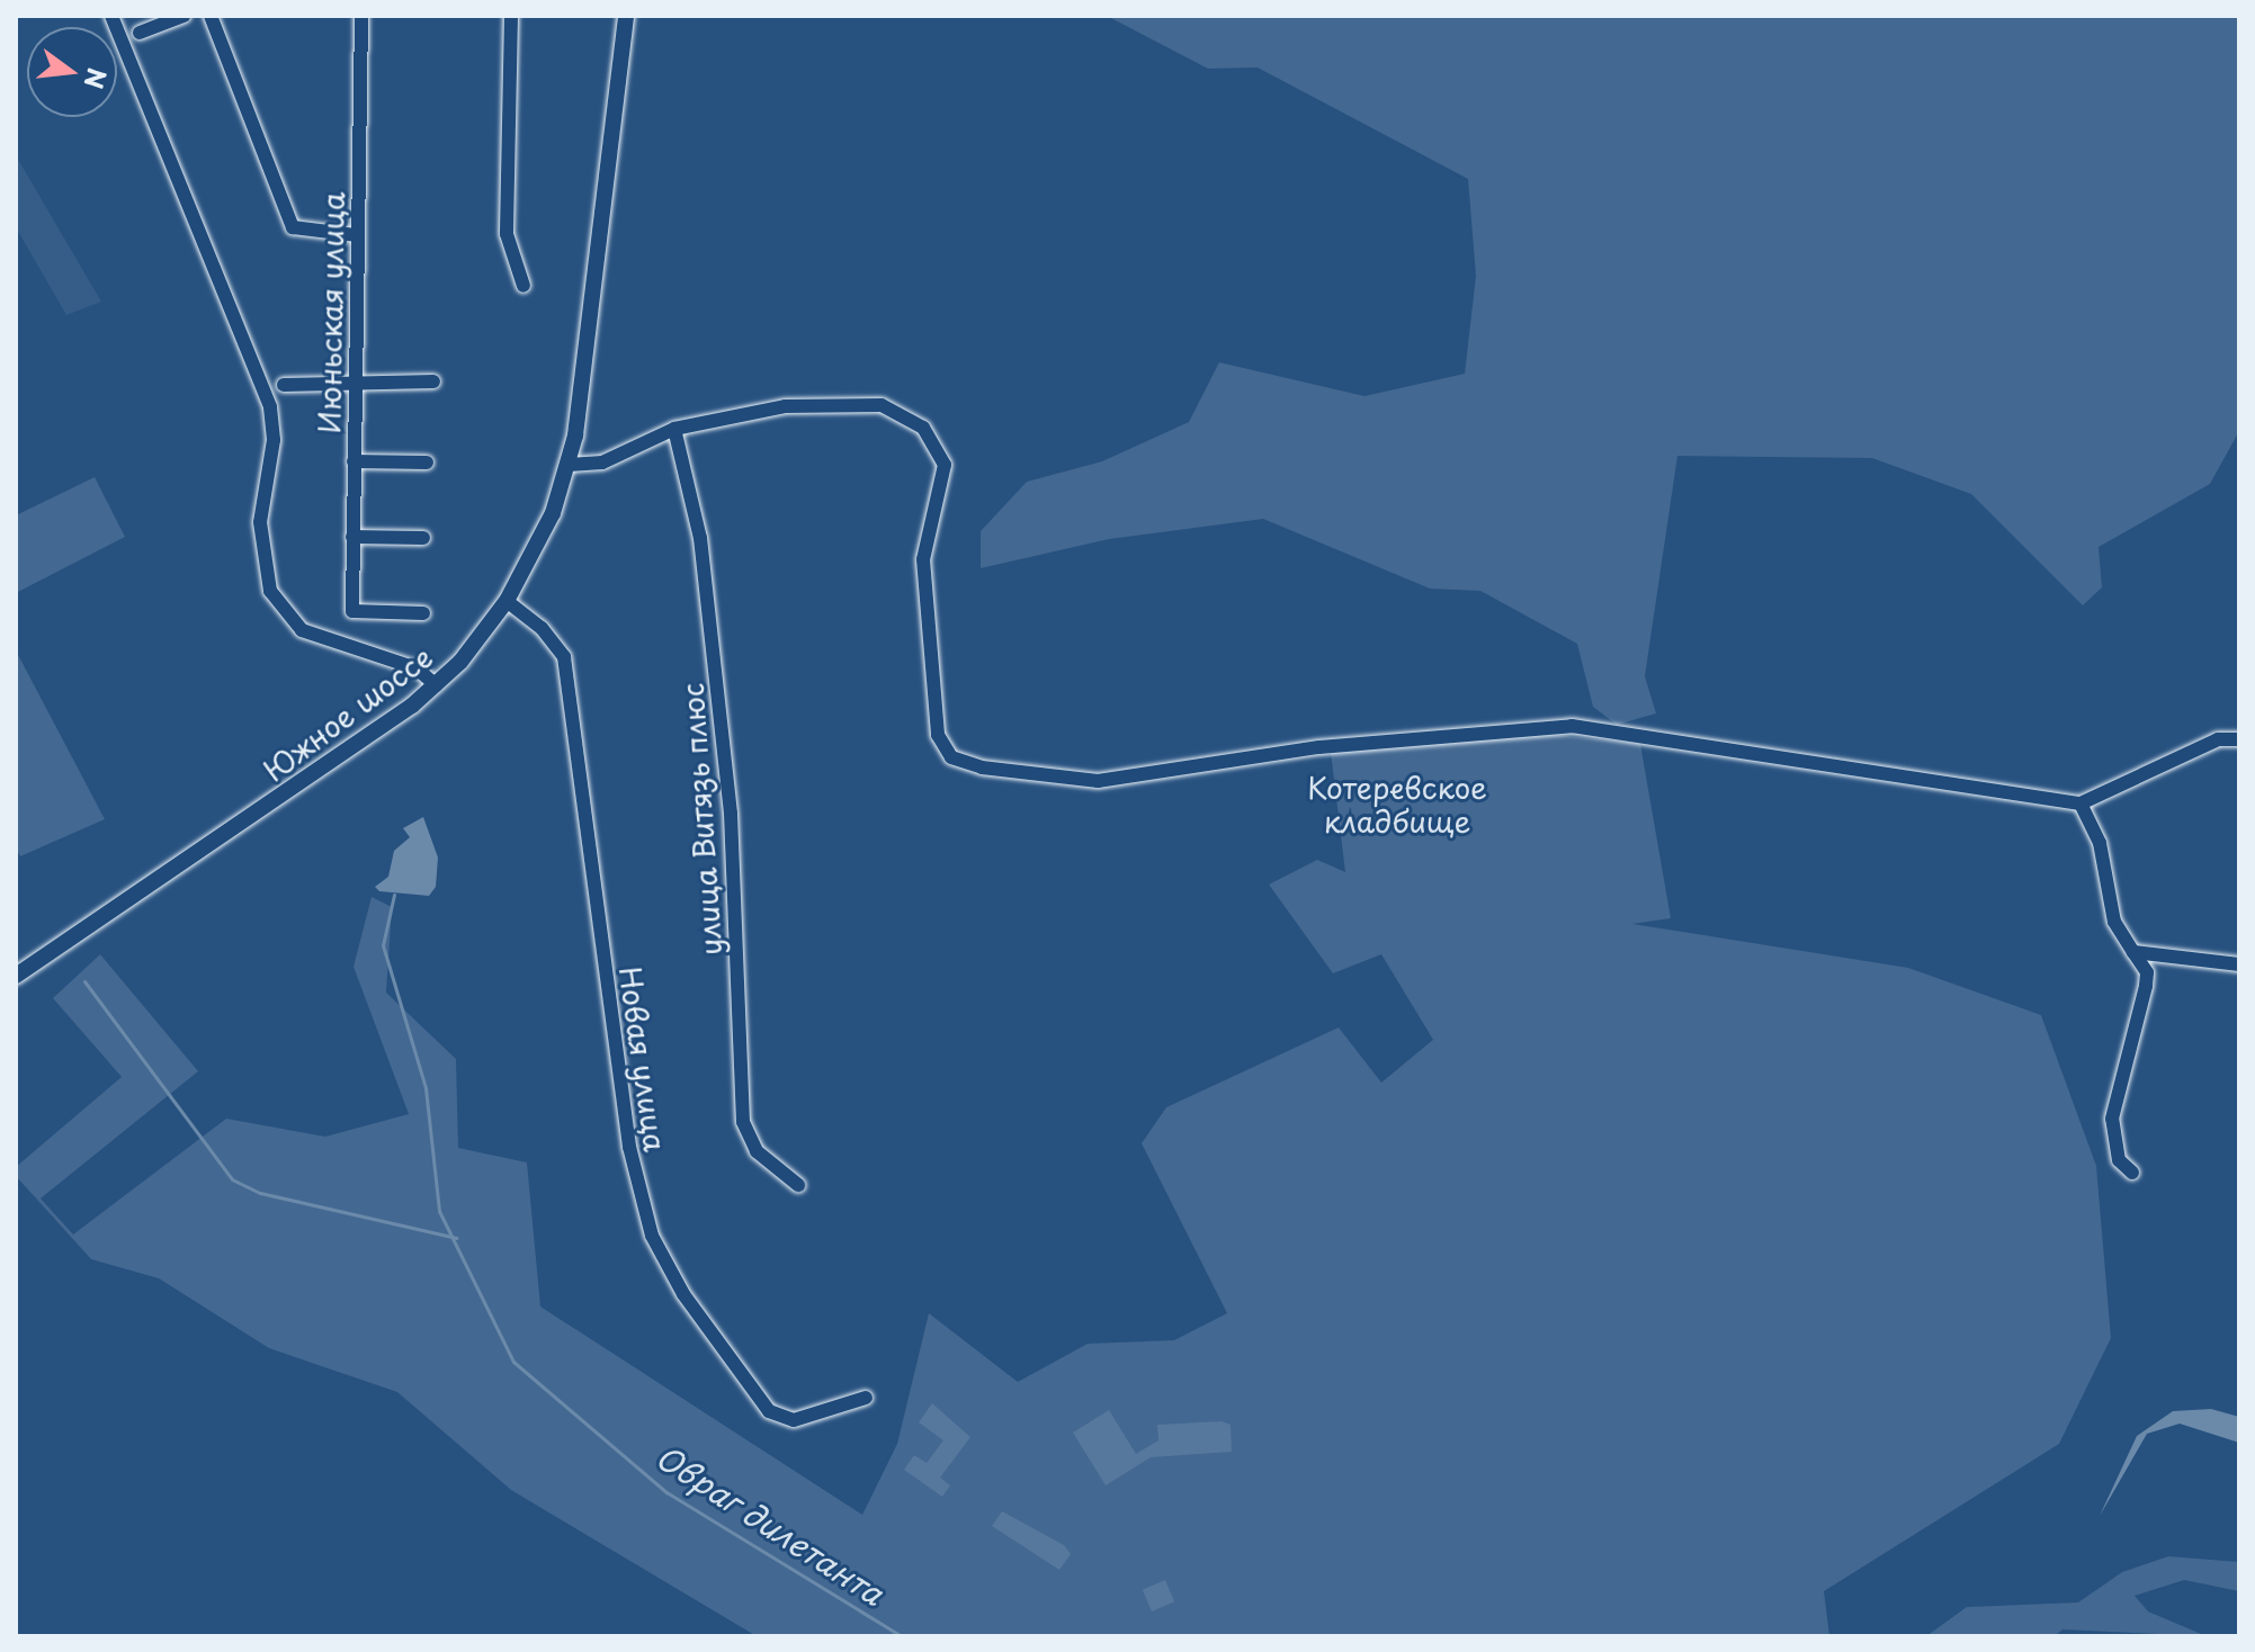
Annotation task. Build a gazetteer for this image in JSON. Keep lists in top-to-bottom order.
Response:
{
  "streets": {
    "main road": ["Южное шоссе"],
    "street": ["Июньская улица", "улица Витязь плюс", "Новая улица"]
  },
  "crossings": [
    ["Южное шоссе", "Новая улица"]
  ],
  "water": ["Овраг дилетанта"],
  "parks": ["Котеревское кладбище"],
  "north": "right"
}
